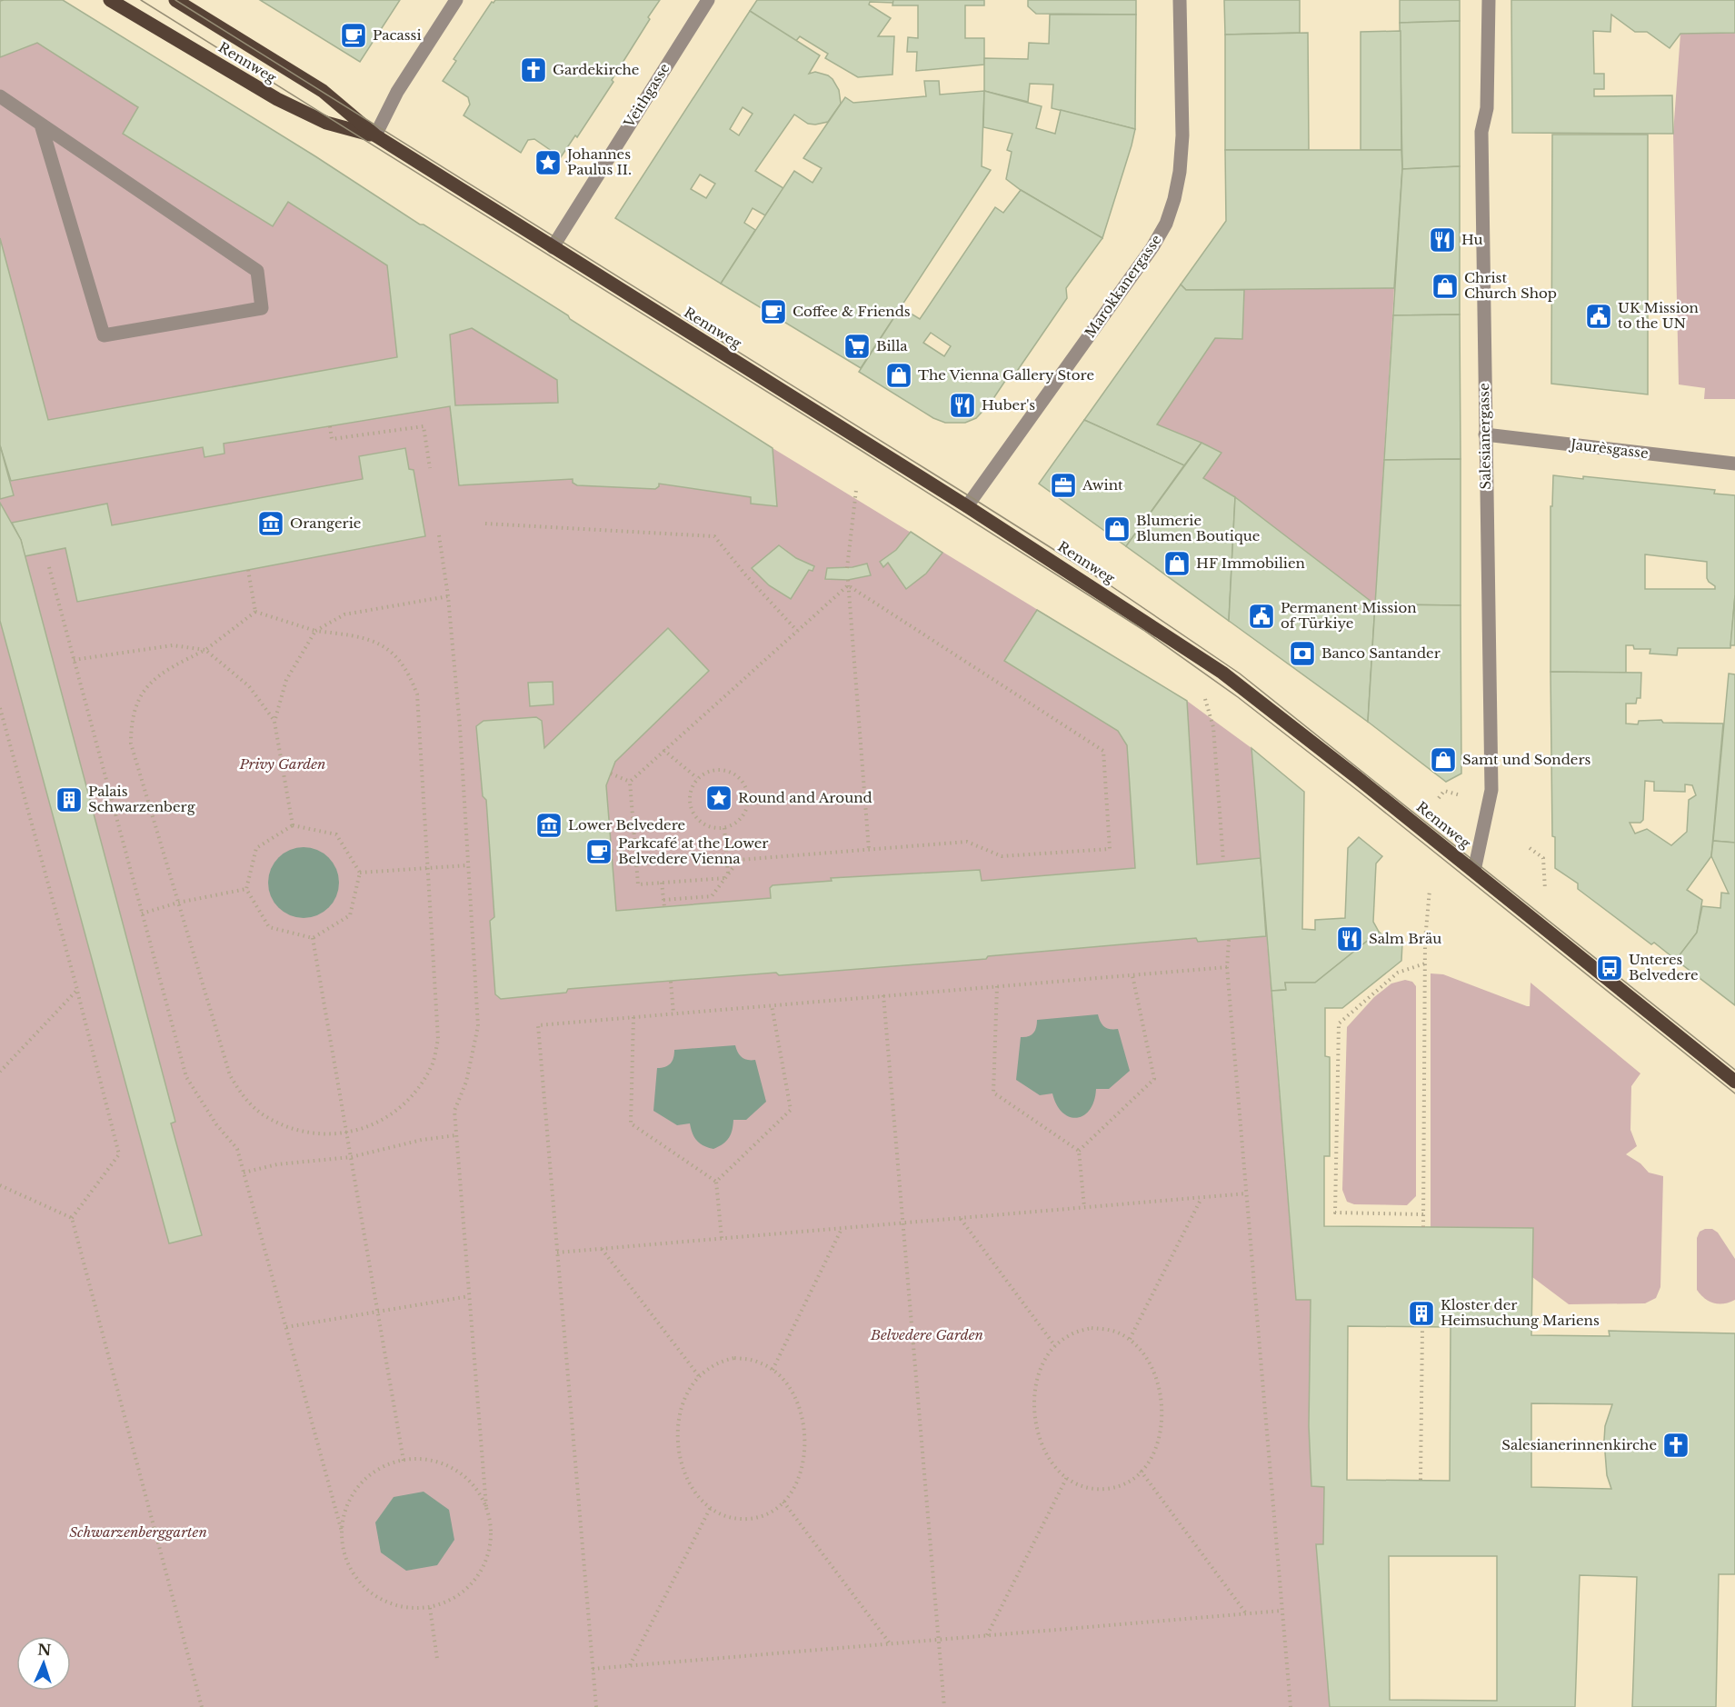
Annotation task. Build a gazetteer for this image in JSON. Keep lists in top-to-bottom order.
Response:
{
  "streets": {
    "main road": ["Rennweg"],
    "street": [
      "Veithgasse",
      "Marokkanergasse",
      "Salesianergasse",
      "Jaurèsgasse"
    ]
  },
  "crossings": [
    ["Rennweg", "Veithgasse"],
    ["Rennweg", "Marokkanergasse"],
    ["Rennweg", "Salesianergasse"],
    ["Salesianergasse", "Jaurèsgasse"]
  ],
  "parks": ["Privy Garden", "Belvedere Garden", "Schwarzenberggarten"],
  "places": {
    "cafe": ["Pacassi", "Coffee & Friends", "Parkcafé at the Lower Belvedere Vienna"],
    "church": ["Gardekirche", "Salesianerinnenkirche"],
    "place": ["Johannes Paulus II.", "Round and Around"],
    "restaurant": ["Hu", "Huber's", "Salm Bräu"],
    "shop": [
      "Christ Church Shop",
      "The Vienna Gallery Store",
      "Blumerie Blumen Boutique",
      "HF Immobilien",
      "Samt und Sonders"
    ],
    "public building": ["UK Mission to the UN", "Permanent Mission of Türkiye"],
    "supermarket": ["Billa"],
    "office": ["Awint"],
    "museum": ["Orangerie", "Lower Belvedere"],
    "bank": ["Banco Santander"],
    "building": ["Palais Schwarzenberg", "Kloster der Heimsuchung Mariens"],
    "bus stop": ["Unteres Belvedere"]
  },
  "north": "top"
}
